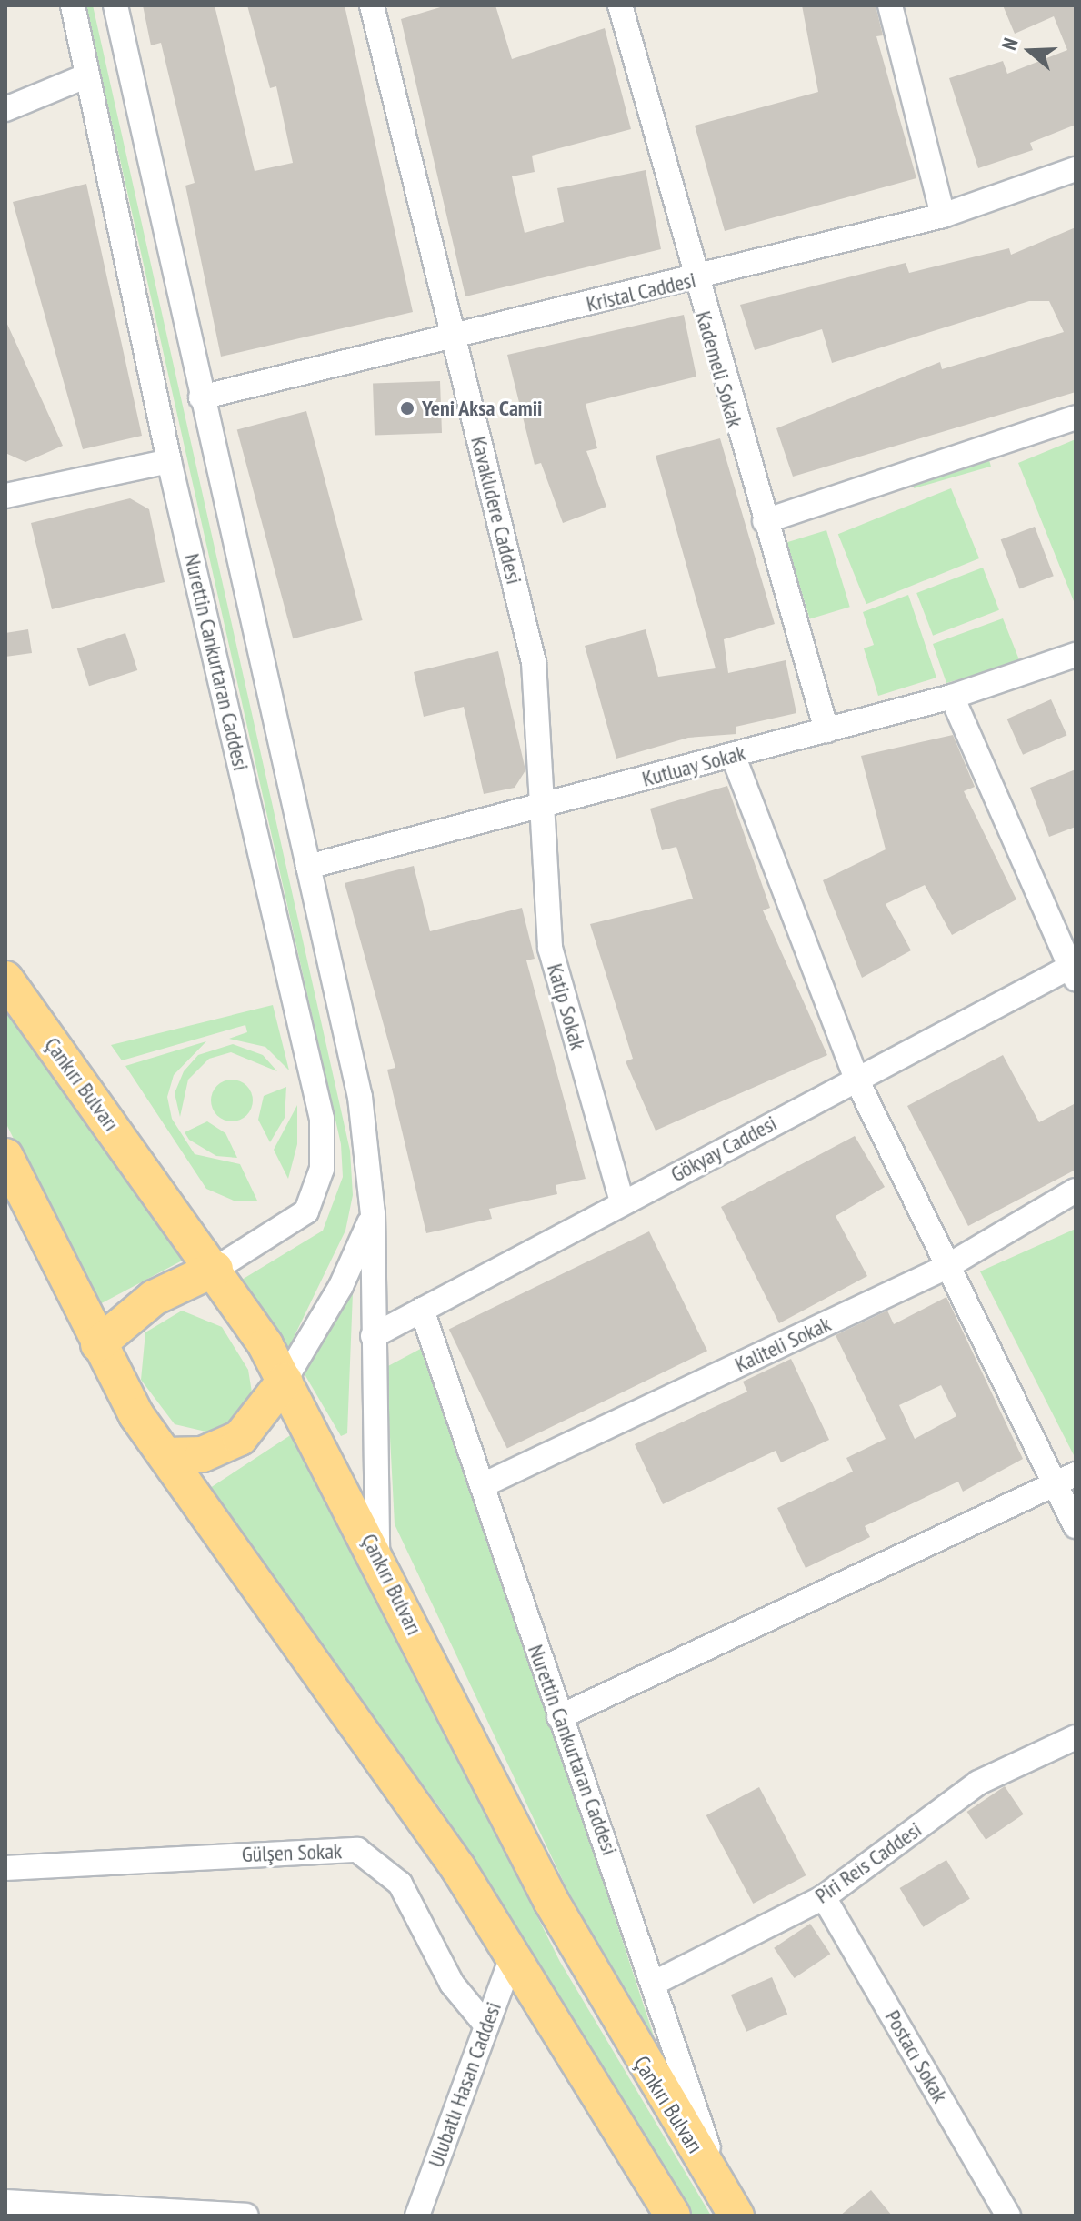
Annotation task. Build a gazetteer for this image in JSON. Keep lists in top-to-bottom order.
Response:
{
  "streets": {
    "highway": ["Çankırı Bulvarı"],
    "street": [
      "Kristal Caddesi",
      "Kademeli Sokak",
      "Kavaklıdere Caddesi",
      "Nurettin Cankurtaran Caddesi",
      "Kutluay Sokak",
      "Katip Sokak",
      "Gökyay Caddesi",
      "Kaliteli Sokak",
      "Gülşen Sokak",
      "Piri Reis Caddesi",
      "Postacı Sokak",
      "Ulubatlı Hasan Caddesi"
    ]
  },
  "crossings": [
    ["Kristal Caddesi", "Kademeli Sokak"],
    ["Kristal Caddesi", "Kavaklıdere Caddesi"],
    ["Kristal Caddesi", "Nurettin Cankurtaran Caddesi"],
    ["Kademeli Sokak", "Kutluay Sokak"],
    ["Kavaklıdere Caddesi", "Kutluay Sokak"],
    ["Kavaklıdere Caddesi", "Katip Sokak"],
    ["Nurettin Cankurtaran Caddesi", "Kutluay Sokak"],
    ["Nurettin Cankurtaran Caddesi", "Çankırı Bulvarı"],
    ["Nurettin Cankurtaran Caddesi", "Gökyay Caddesi"],
    ["Nurettin Cankurtaran Caddesi", "Kaliteli Sokak"],
    ["Nurettin Cankurtaran Caddesi", "Piri Reis Caddesi"],
    ["Kutluay Sokak", "Katip Sokak"],
    ["Katip Sokak", "Gökyay Caddesi"],
    ["Gülşen Sokak", "Ulubatlı Hasan Caddesi"],
    ["Piri Reis Caddesi", "Postacı Sokak"]
  ],
  "places": ["Yeni Aksa Camii"],
  "north": "left"
}
